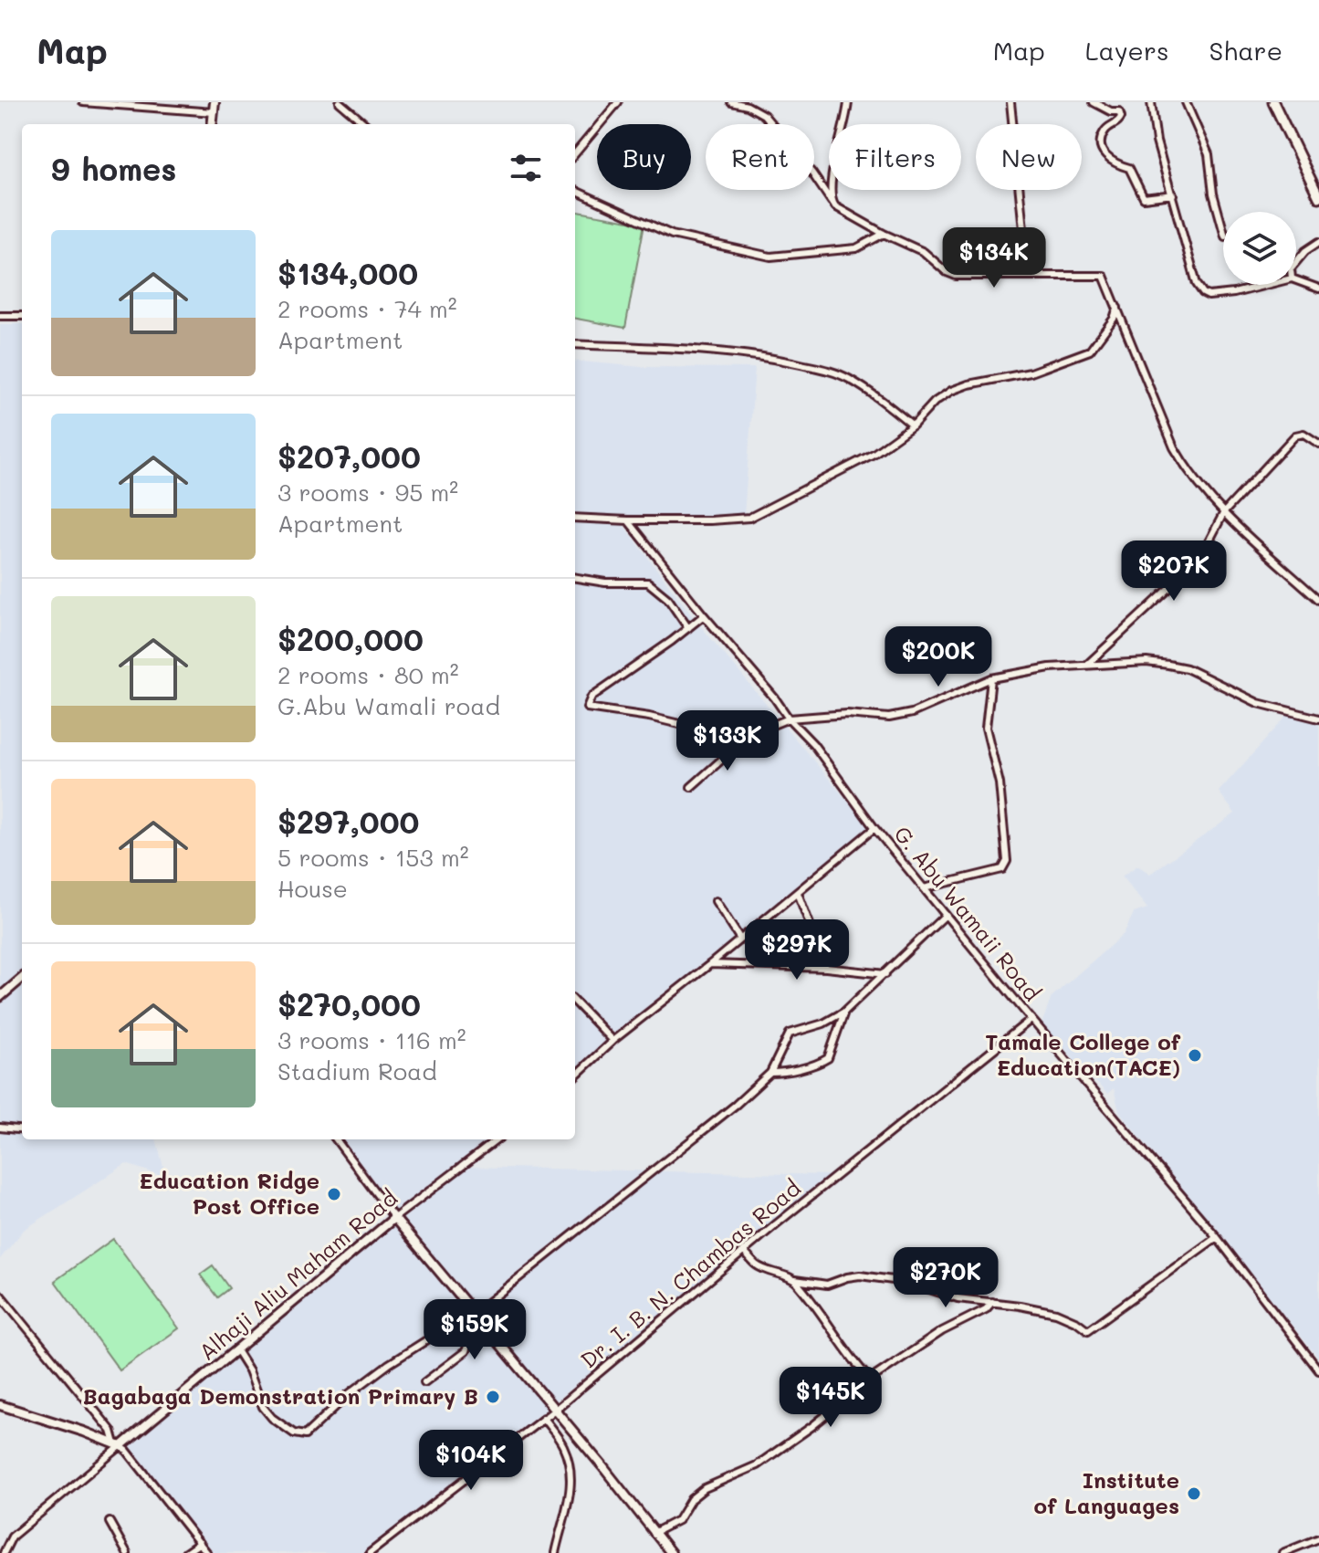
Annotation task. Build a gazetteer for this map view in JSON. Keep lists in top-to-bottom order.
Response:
{
  "streets": {
    "street": ["G. Abu Wamaii Road", "Dr. I. B. N. Chambas Road", "Alhaji Aliu Maham Road"]
  },
  "crossings": [
    ["G. Abu Wamaii Road", "Dr. I. B. N. Chambas Road"]
  ],
  "places": [
    "Tamale College of Education(TACE)",
    "Education Ridge Post Office",
    "Bagabaga Demonstration Primary B",
    "Institute of Languages"
  ],
  "page": {
    "header": "Map",
    "nav": ["Map", "Layers", "Share"],
    "chip": [
      "Buy",
      "Rent",
      "Filters",
      "New"
    ],
    "heading": "9 homes",
    "list": [
      {
        "name": "$134,000",
        "note": "2 rooms · 74 m² · Apartment"
      },
      {
        "name": "$207,000",
        "note": "3 rooms · 95 m² · Apartment"
      },
      {
        "name": "$200,000",
        "note": "2 rooms · 80 m² · G.Abu Wamali road"
      },
      {
        "name": "$297,000",
        "note": "5 rooms · 153 m² · House"
      },
      {
        "name": "$270,000",
        "note": "3 rooms · 116 m² · Stadium Road"
      }
    ],
    "price": [
      "$134K",
      "$207K",
      "$200K",
      "$133K",
      "$297K",
      "$270K",
      "$159K",
      "$145K",
      "$104K"
    ]
  }
}
